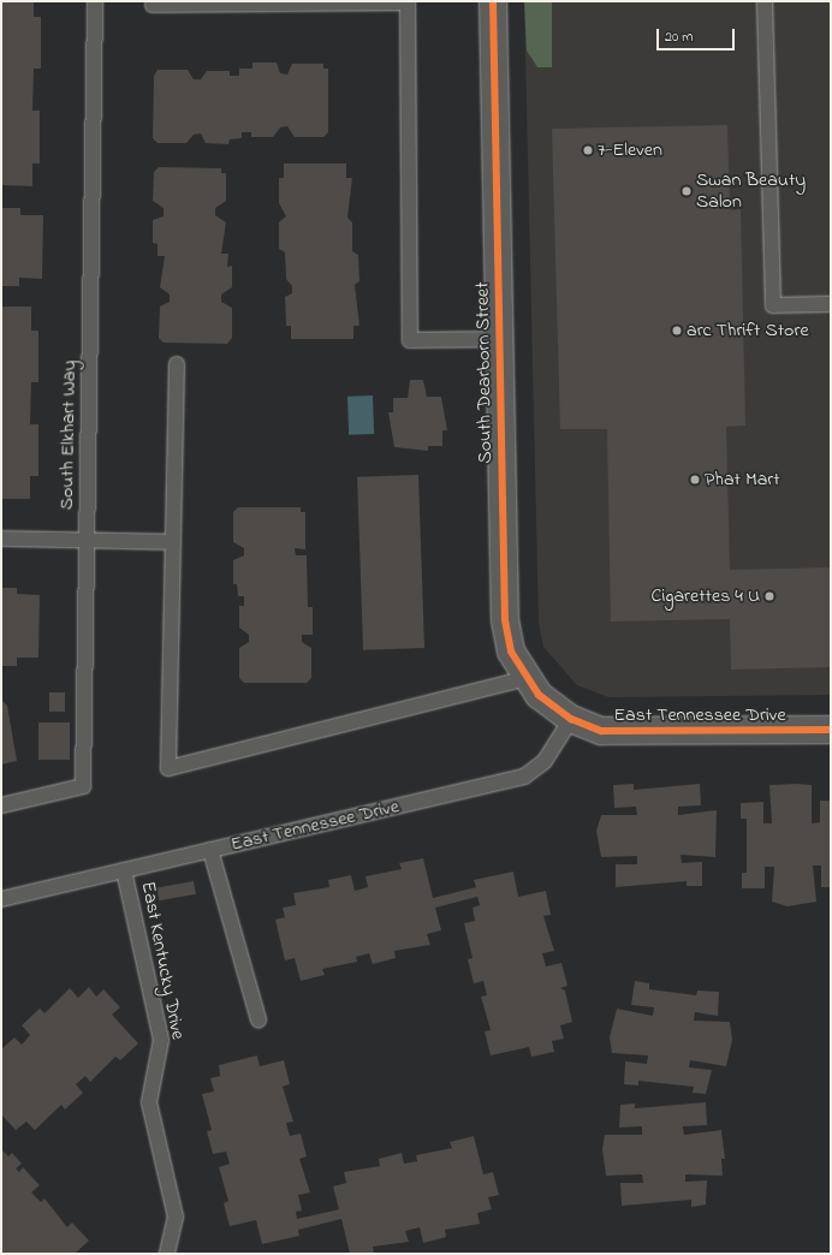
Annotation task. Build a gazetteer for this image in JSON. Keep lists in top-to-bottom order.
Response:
{
  "streets": {
    "street": ["South Dearborn Street", "East Tennessee Drive"],
    "lane": ["South Elkhart Way", "East Kentucky Drive"]
  },
  "crossings": [
    ["South Dearborn Street", "East Tennessee Drive"],
    ["East Tennessee Drive", "East Kentucky Drive"]
  ],
  "places": [
    "7-Eleven",
    "Swan Beauty Salon",
    "arc Thrift Store",
    "Phat Mart",
    "Cigarettes 4 U"
  ],
  "scale_bar": "20 m"
}
